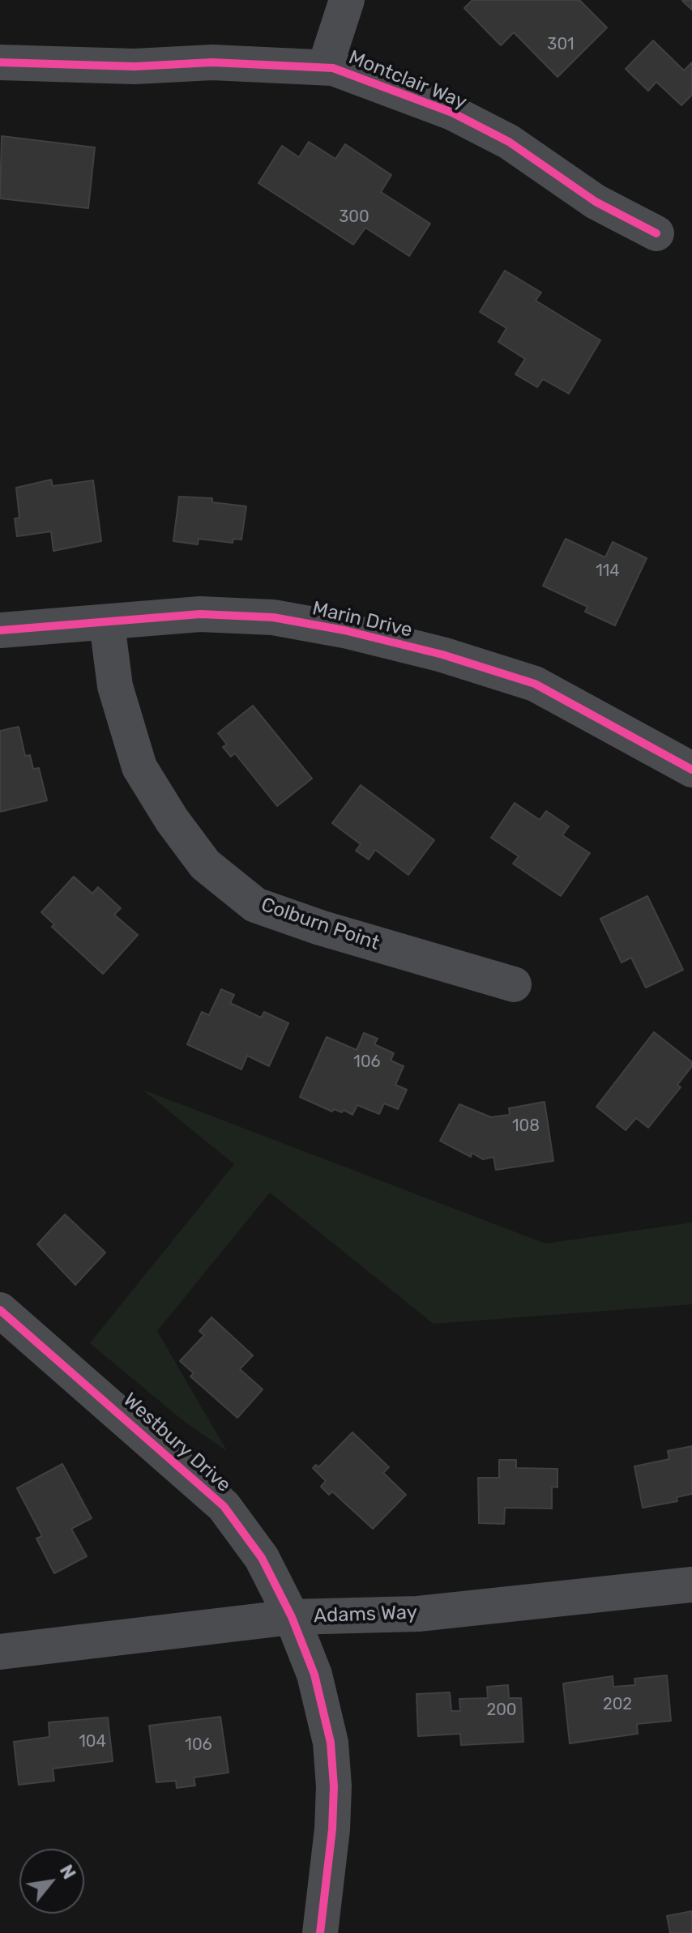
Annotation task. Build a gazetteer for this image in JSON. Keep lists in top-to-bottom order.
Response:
{
  "streets": {
    "street": [
      "Montclair Way",
      "Marin Drive",
      "Colburn Point",
      "Westbury Drive",
      "Adams Way"
    ]
  },
  "crossings": [
    ["Marin Drive", "Colburn Point"],
    ["Westbury Drive", "Adams Way"]
  ],
  "house_numbers": [
    "301",
    "300",
    "114",
    "106",
    "108",
    "202",
    "200",
    "104",
    "106"
  ],
  "north": "top right"
}
